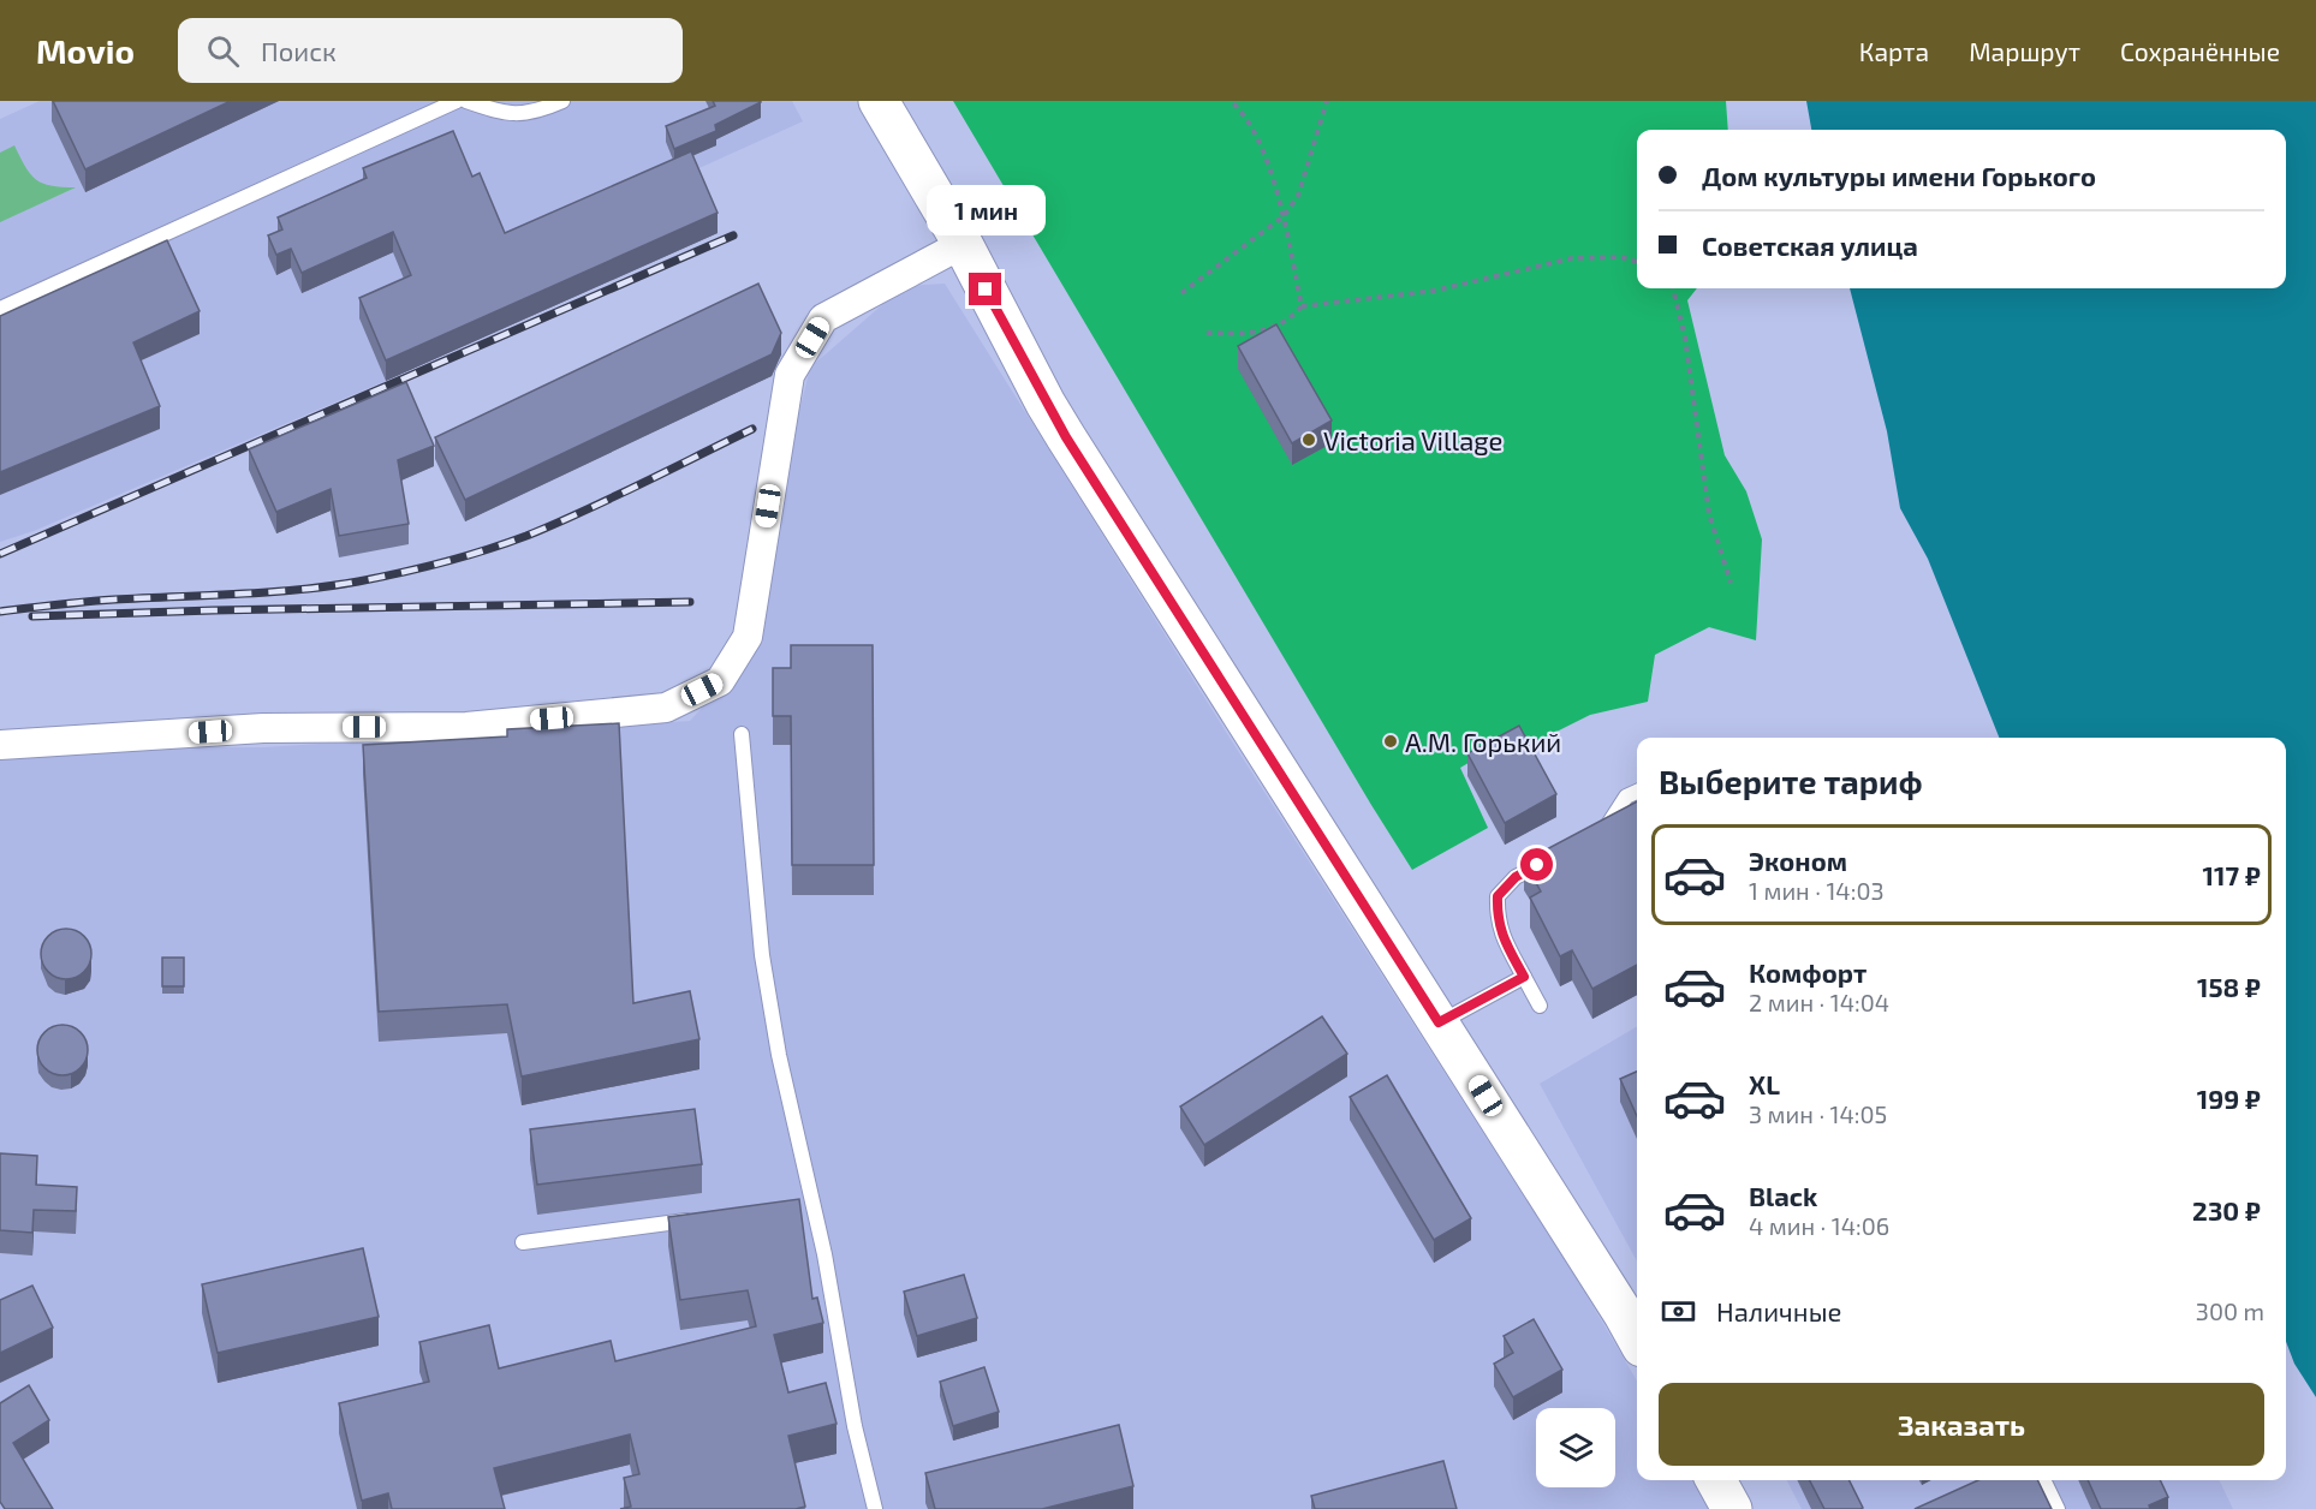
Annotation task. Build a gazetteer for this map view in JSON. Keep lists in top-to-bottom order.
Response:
{
  "places": ["Victoria Village", "А.М. Горький"],
  "page": {
    "header": "Movio",
    "search": "Поиск",
    "nav": ["Карта", "Маршрут", "Сохранённые"],
    "banner": ["Дом культуры имени Горького", "Советская улица"],
    "bubble": "1 мин",
    "heading": "Выберите тариф",
    "list": [
      {
        "name": "Эконом",
        "note": "1 мин · 14:03",
        "value": "117 ₽"
      },
      {
        "name": "Комфорт",
        "note": "2 мин · 14:04",
        "value": "158 ₽"
      },
      {
        "name": "XL",
        "note": "3 мин · 14:05",
        "value": "199 ₽"
      },
      {
        "name": "Black",
        "note": "4 мин · 14:06",
        "value": "230 ₽"
      }
    ],
    "pay": ["Наличные", "300 m"],
    "buttons": "Заказать"
  }
}
